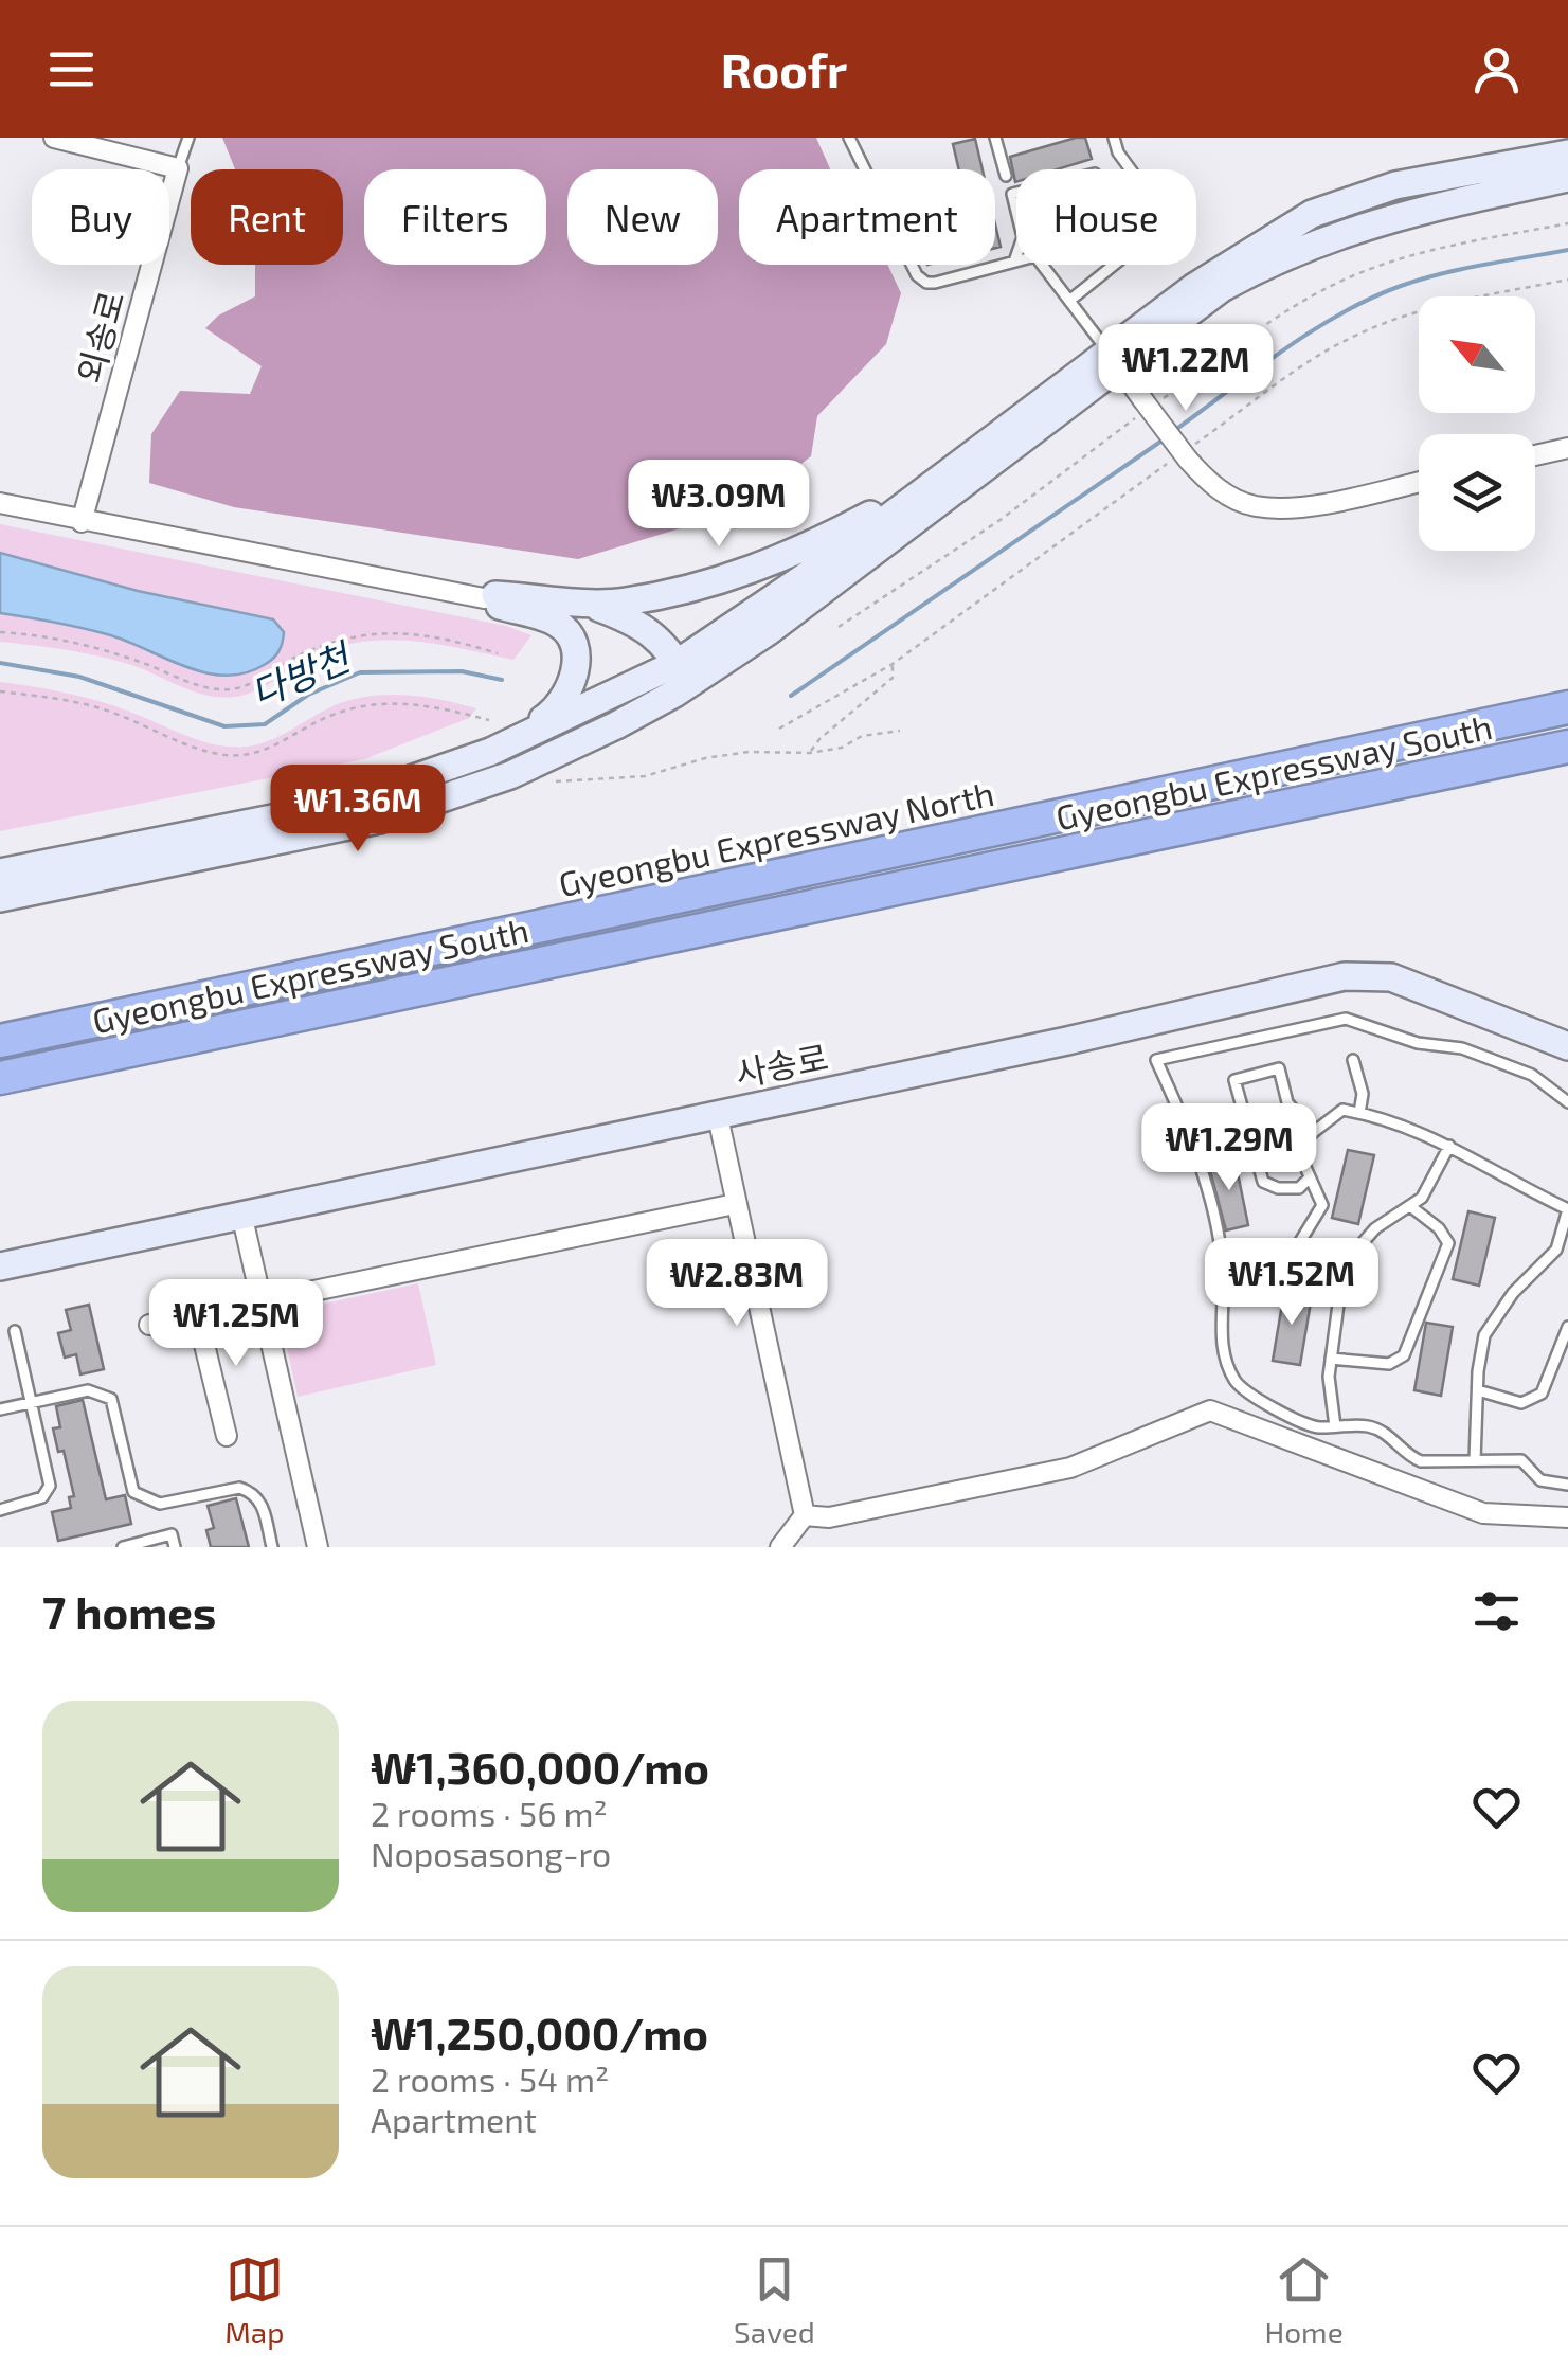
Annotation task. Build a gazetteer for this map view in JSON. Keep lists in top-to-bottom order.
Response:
{
  "streets": {
    "highway": ["Gyeongbu Expressway South", "Gyeongbu Expressway North"],
    "main road": ["사송로"],
    "street": ["외송로"]
  },
  "water": ["다방천"],
  "north": "top left",
  "page": {
    "header": "Roofr",
    "chip": [
      "Buy",
      "Rent",
      "Filters",
      "New",
      "Apartment",
      "House"
    ],
    "price": [
      "₩1.22M",
      "₩3.09M",
      "₩1.36M",
      "₩1.29M",
      "₩1.52M",
      "₩2.83M",
      "₩1.25M"
    ],
    "heading": "7 homes",
    "list": [
      {
        "name": "₩1,360,000/mo",
        "note": "2 rooms · 56 m² · Noposasong-ro"
      },
      {
        "name": "₩1,250,000/mo",
        "note": "2 rooms · 54 m² · Apartment"
      }
    ],
    "tabs": ["Map", "Saved", "Home"]
  }
}
